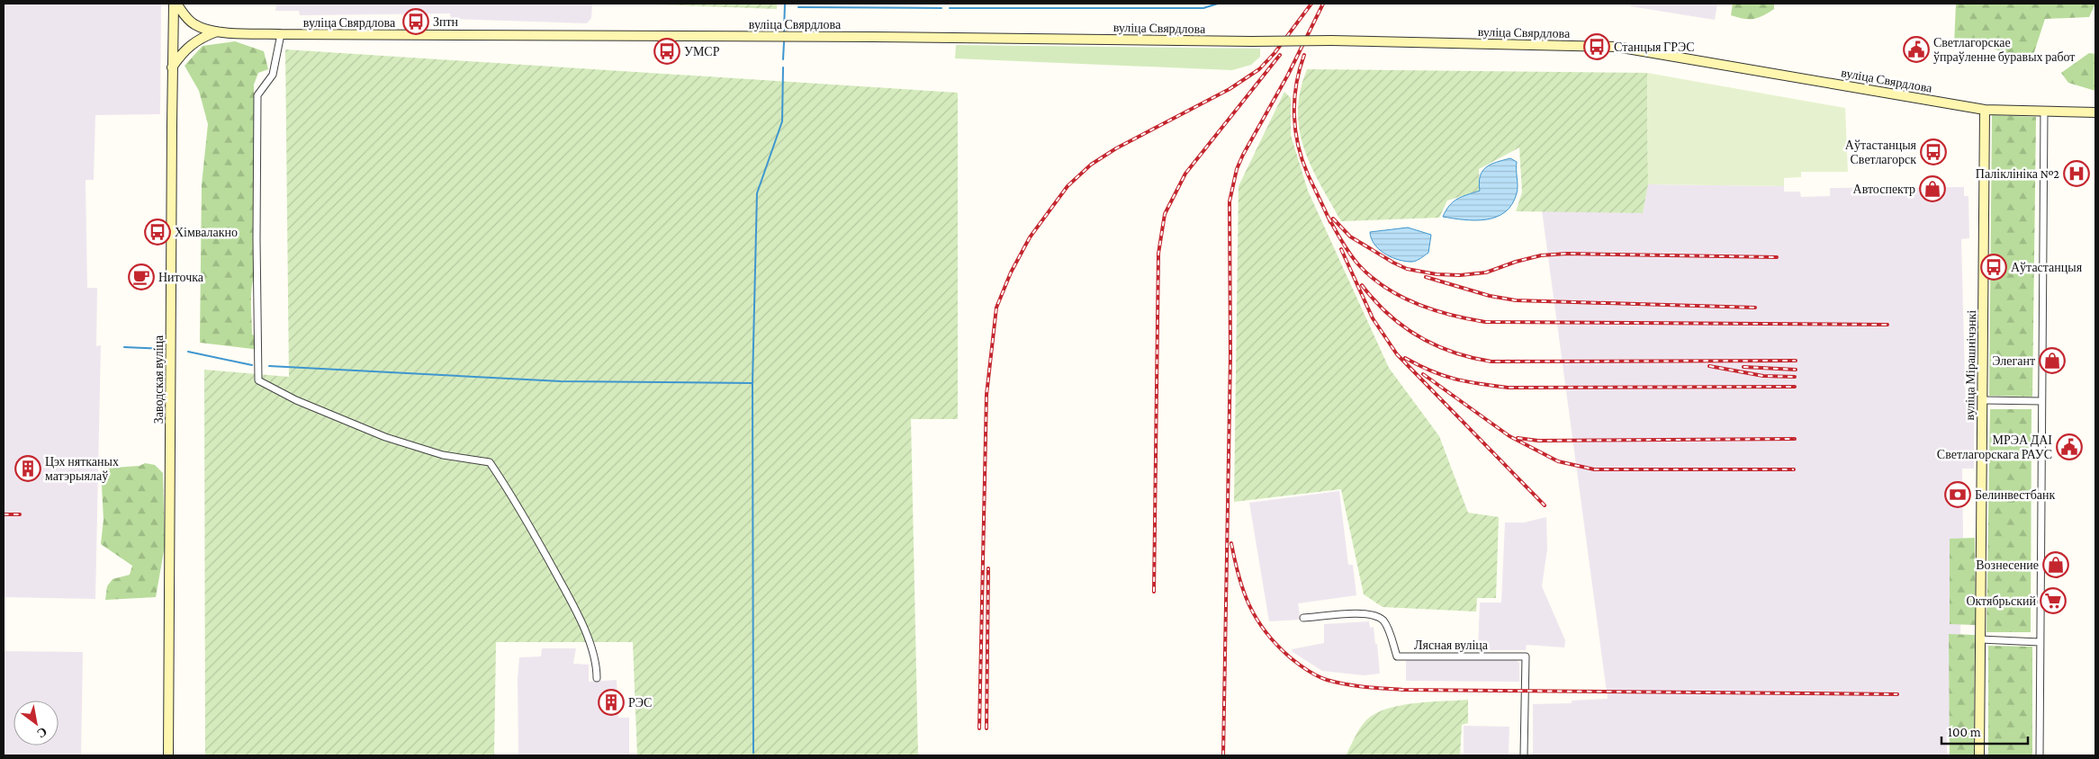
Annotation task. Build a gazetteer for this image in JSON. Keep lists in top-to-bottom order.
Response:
{
  "streets": {
    "main road": ["вуліца Свярдлова", "вуліца Мірашнічэнкі", "Заводская вуліца"],
    "street": ["Лясная вуліца"]
  },
  "crossings": [
    ["вуліца Свярдлова", "вуліца Мірашнічэнкі"]
  ],
  "places": {
    "bus stop": [
      "Зптн",
      "Станцыя ГРЭС",
      "УМСР",
      "Аўтастанцыя Светлагорск",
      "Хімвалакно",
      "Аўтастанцыя"
    ],
    "public building": ["Светлагорскае ўпраўленне буравых работ", "МРЭА ДАІ Светлагорскага РАУС"],
    "hospital": ["Паліклініка №2"],
    "shop": ["Автоспектр", "Элегант", "Вознесение"],
    "cafe": ["Ниточка"],
    "building": ["Цэх нятканых матэрыялаў", "РЭС"],
    "bank": ["Белинвестбанк"],
    "supermarket": ["Октябрьский"]
  },
  "scale_bar": "100 m",
  "north": "bottom right"
}
